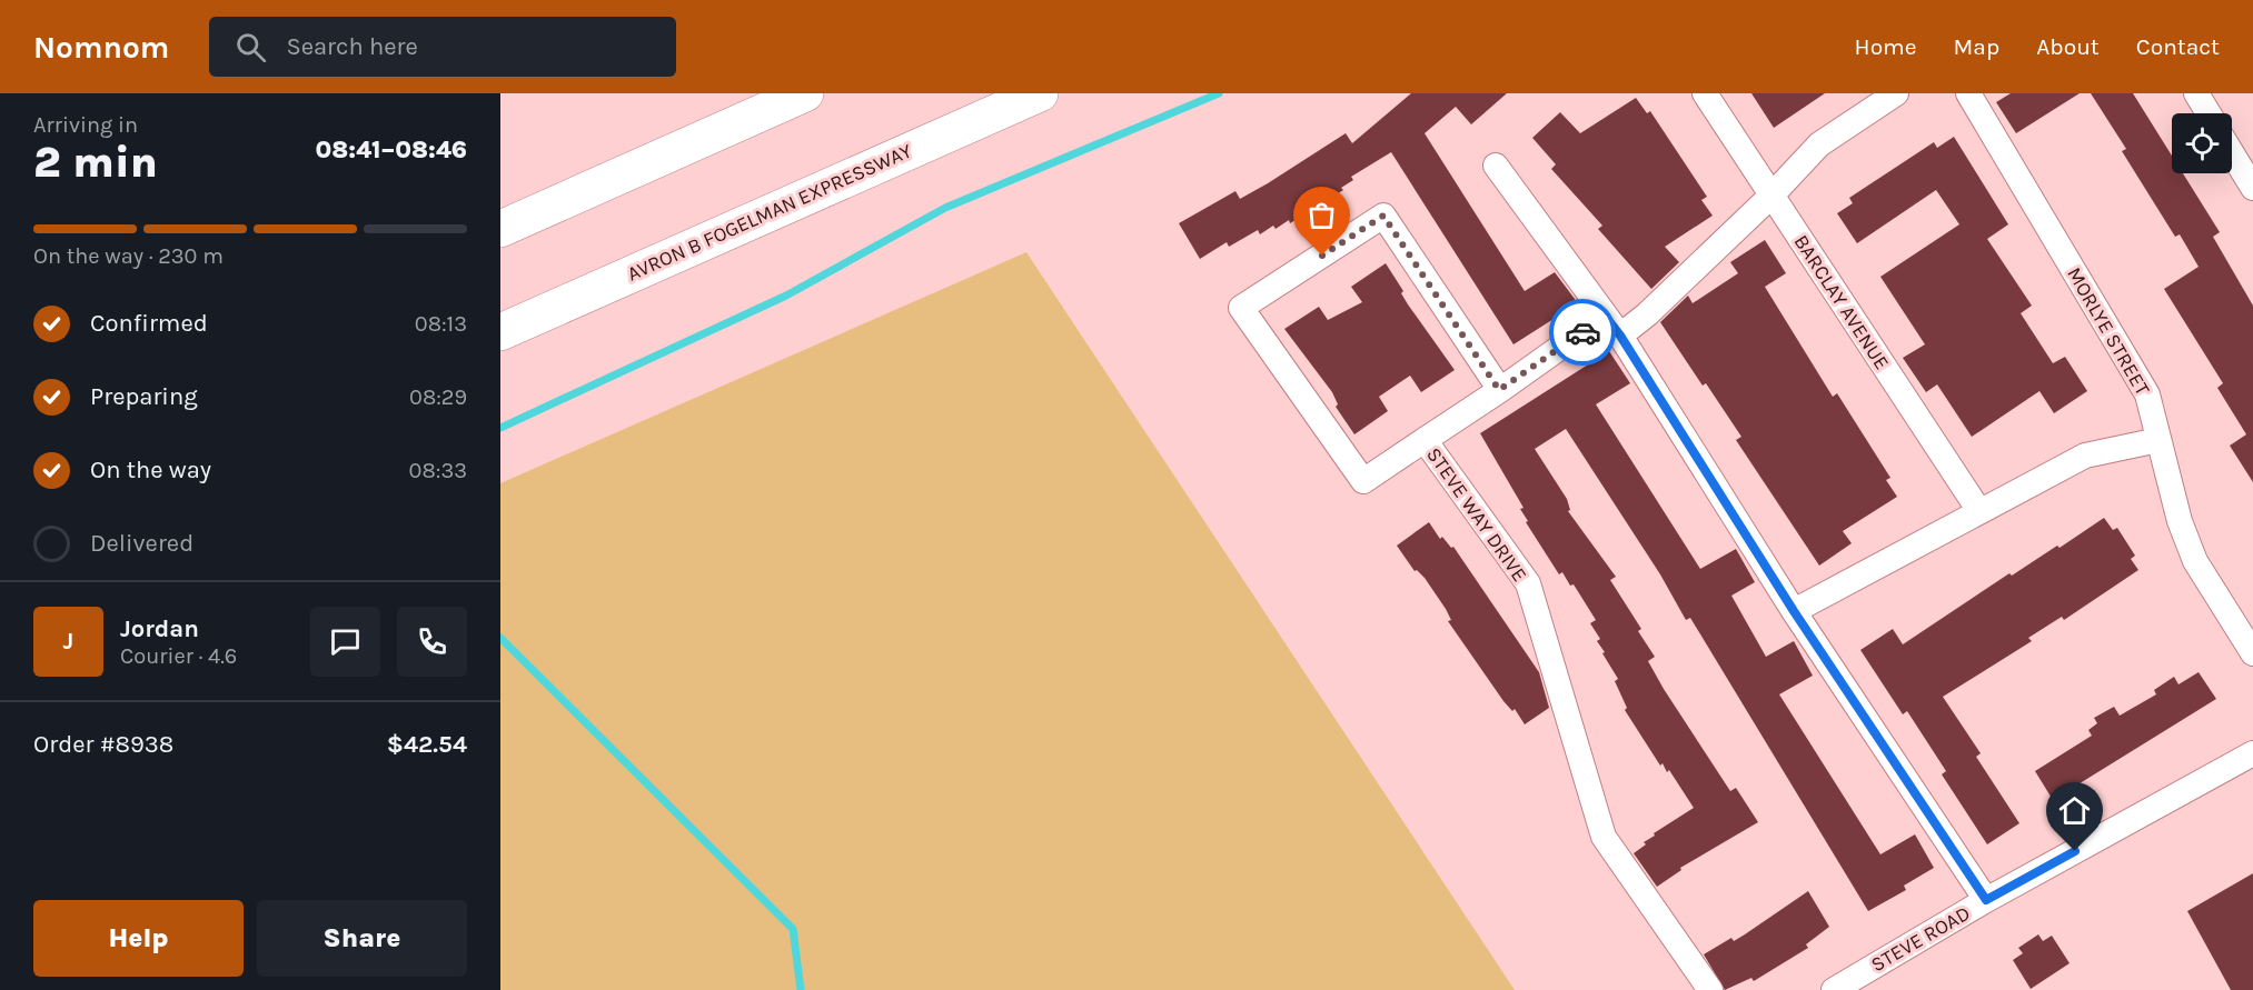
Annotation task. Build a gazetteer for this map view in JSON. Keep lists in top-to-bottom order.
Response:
{
  "streets": {
    "highway": ["AVRON B FOGELMAN EXPRESSWAY"],
    "street": [
      "BARCLAY AVENUE",
      "MORLYE STREET",
      "STEVE WAY DRIVE",
      "STEVE ROAD"
    ]
  },
  "page": {
    "header": "Nomnom",
    "search": "Search here",
    "nav": [
      "Home",
      "Map",
      "About",
      "Contact"
    ],
    "heading": ["2 min", "Arriving in", "08:41–08:46"],
    "panel": [
      "Jordan",
      "Courier · 4.6",
      "Order #8938",
      "$42.54"
    ],
    "bar": "On the way · 230 m",
    "list": [
      ["Confirmed", "08:13"],
      ["Preparing", "08:29"],
      ["On the way", "08:33"],
      "Delivered"
    ],
    "round": "J",
    "buttons": ["Help", "Share"]
  }
}
